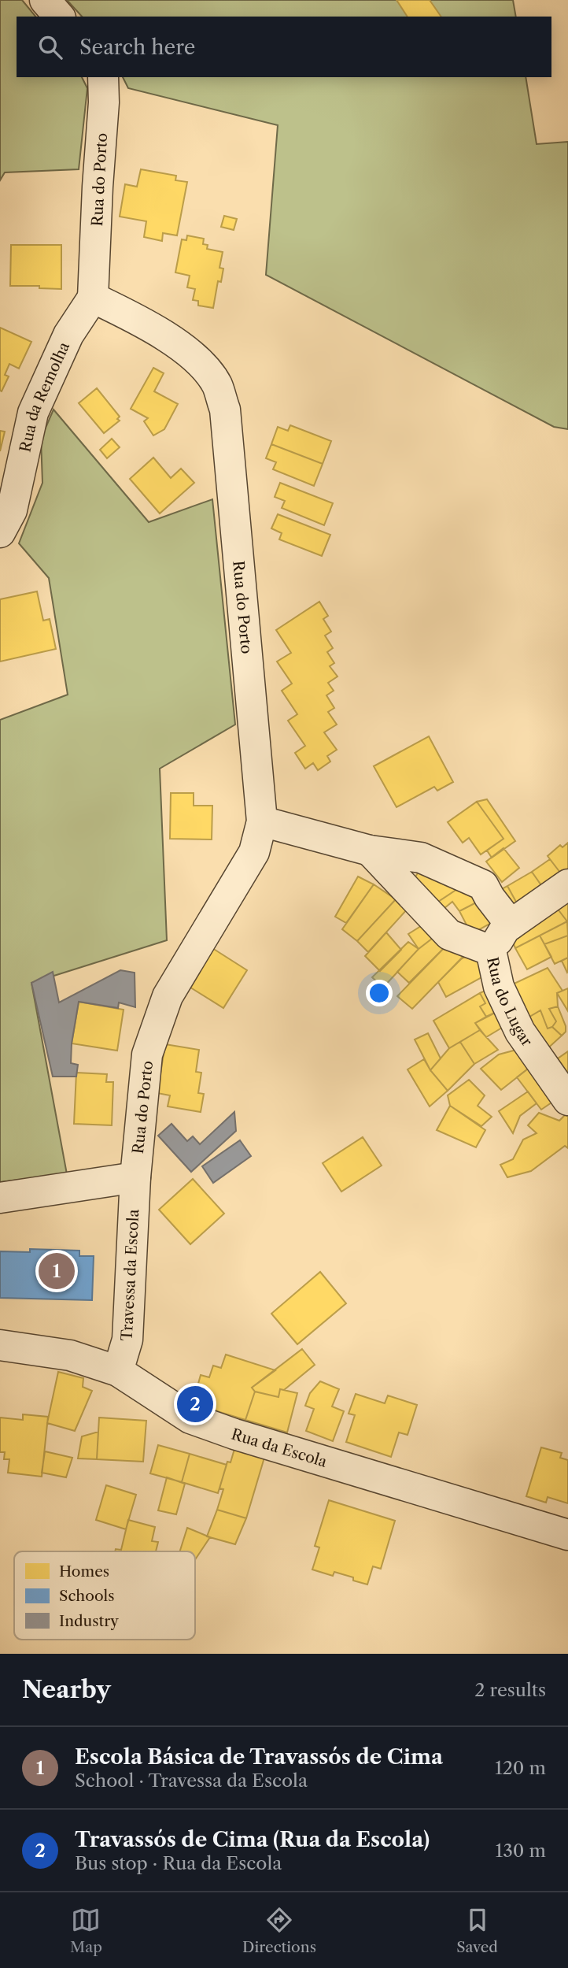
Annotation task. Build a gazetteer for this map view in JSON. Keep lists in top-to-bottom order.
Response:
{
  "streets": {
    "street": [
      "Rua do Porto",
      "Rua da Remolha",
      "Rua do Lugar",
      "Travessa da Escola",
      "Rua da Escola"
    ]
  },
  "crossings": [
    ["Rua do Porto", "Rua da Remolha"],
    ["Rua do Porto", "Travessa da Escola"],
    ["Travessa da Escola", "Rua da Escola"]
  ],
  "legend": ["Homes", "Schools", "Industry"],
  "page": {
    "search": "Search here",
    "pins": ["1", "2"],
    "heading": ["Nearby", "2 results"],
    "list": [
      {
        "mark": "1",
        "name": "Escola Básica de Travassós de Cima",
        "note": "School · Travessa da Escola",
        "value": "120 m"
      },
      {
        "mark": "2",
        "name": "Travassós de Cima (Rua da Escola)",
        "note": "Bus stop · Rua da Escola",
        "value": "130 m"
      }
    ],
    "nav": ["Map", "Directions", "Saved"]
  }
}
